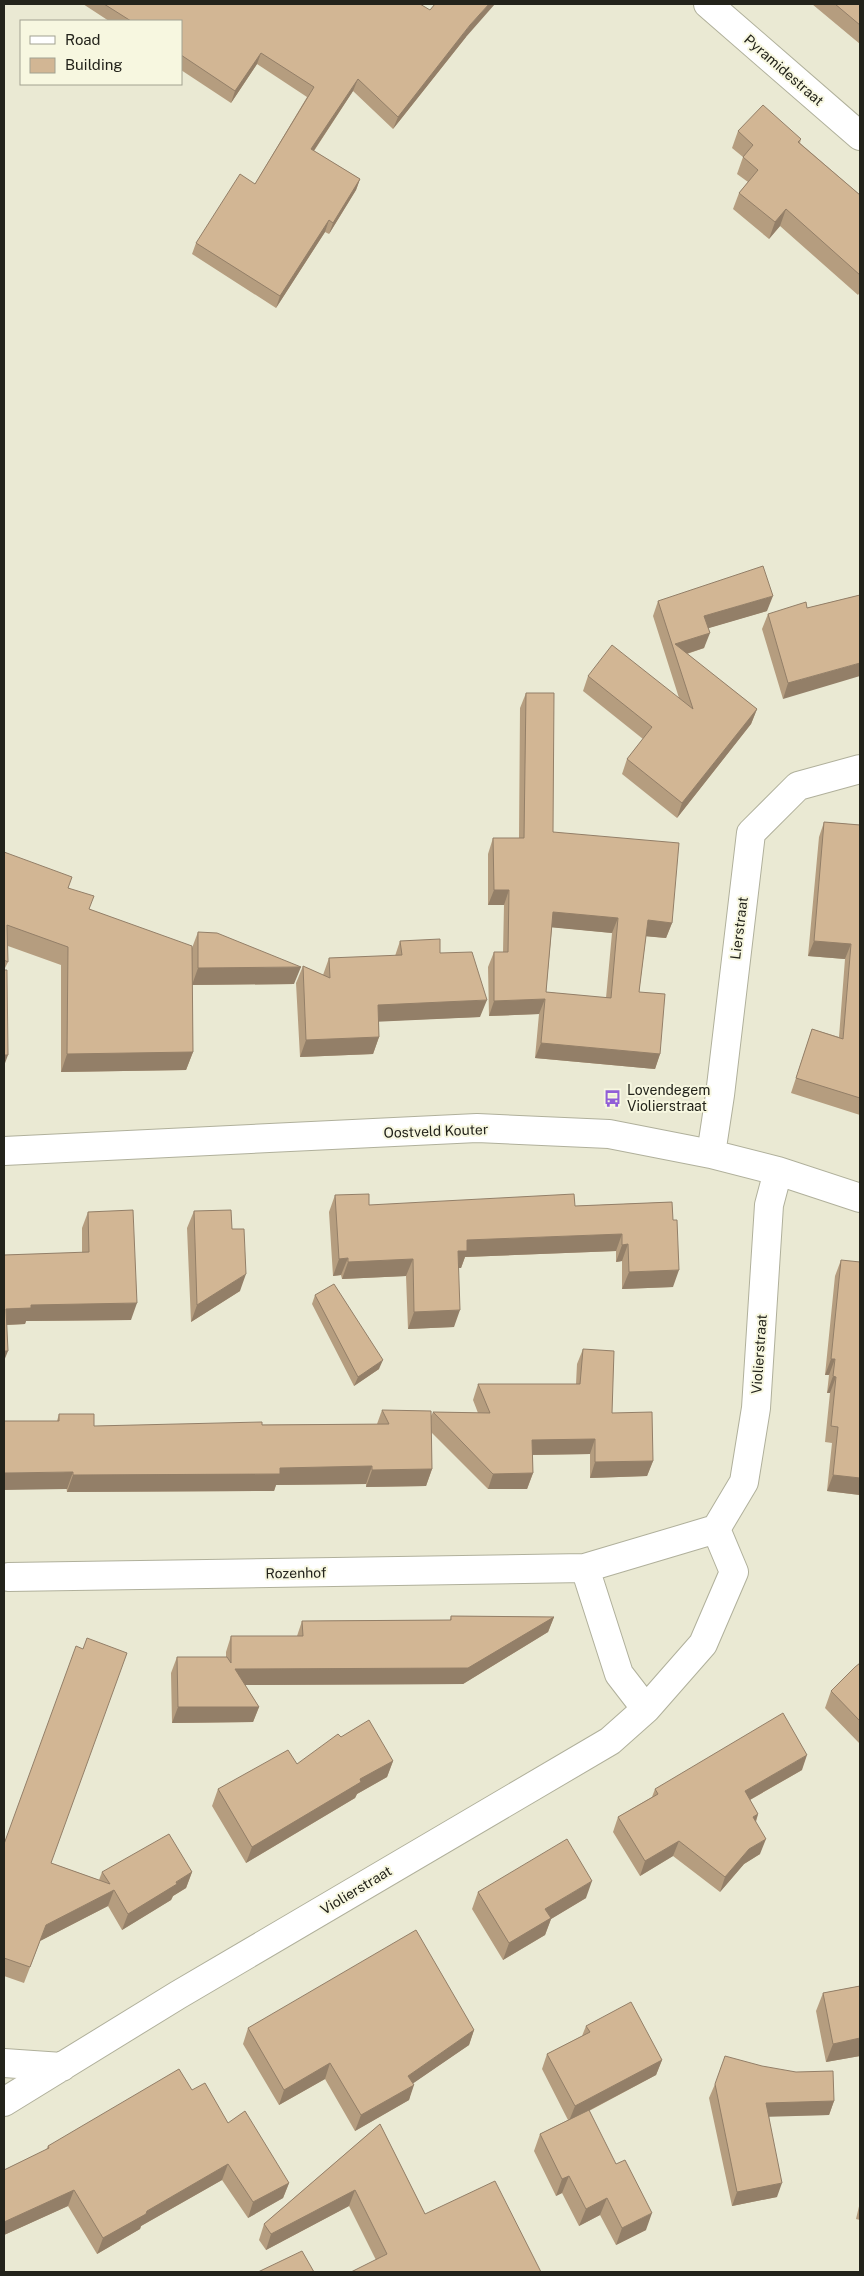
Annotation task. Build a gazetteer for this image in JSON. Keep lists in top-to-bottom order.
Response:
{
  "streets": {
    "street": [
      "Pyramidestraat",
      "Lierstraat",
      "Oostveld Kouter",
      "Violierstraat",
      "Rozenhof"
    ]
  },
  "crossings": [
    ["Lierstraat", "Oostveld Kouter"],
    ["Oostveld Kouter", "Violierstraat"],
    ["Violierstraat", "Rozenhof"]
  ],
  "places": {
    "bus stop": ["Lovendegem Violierstraat"]
  },
  "legend": ["Road", "Building"]
}
